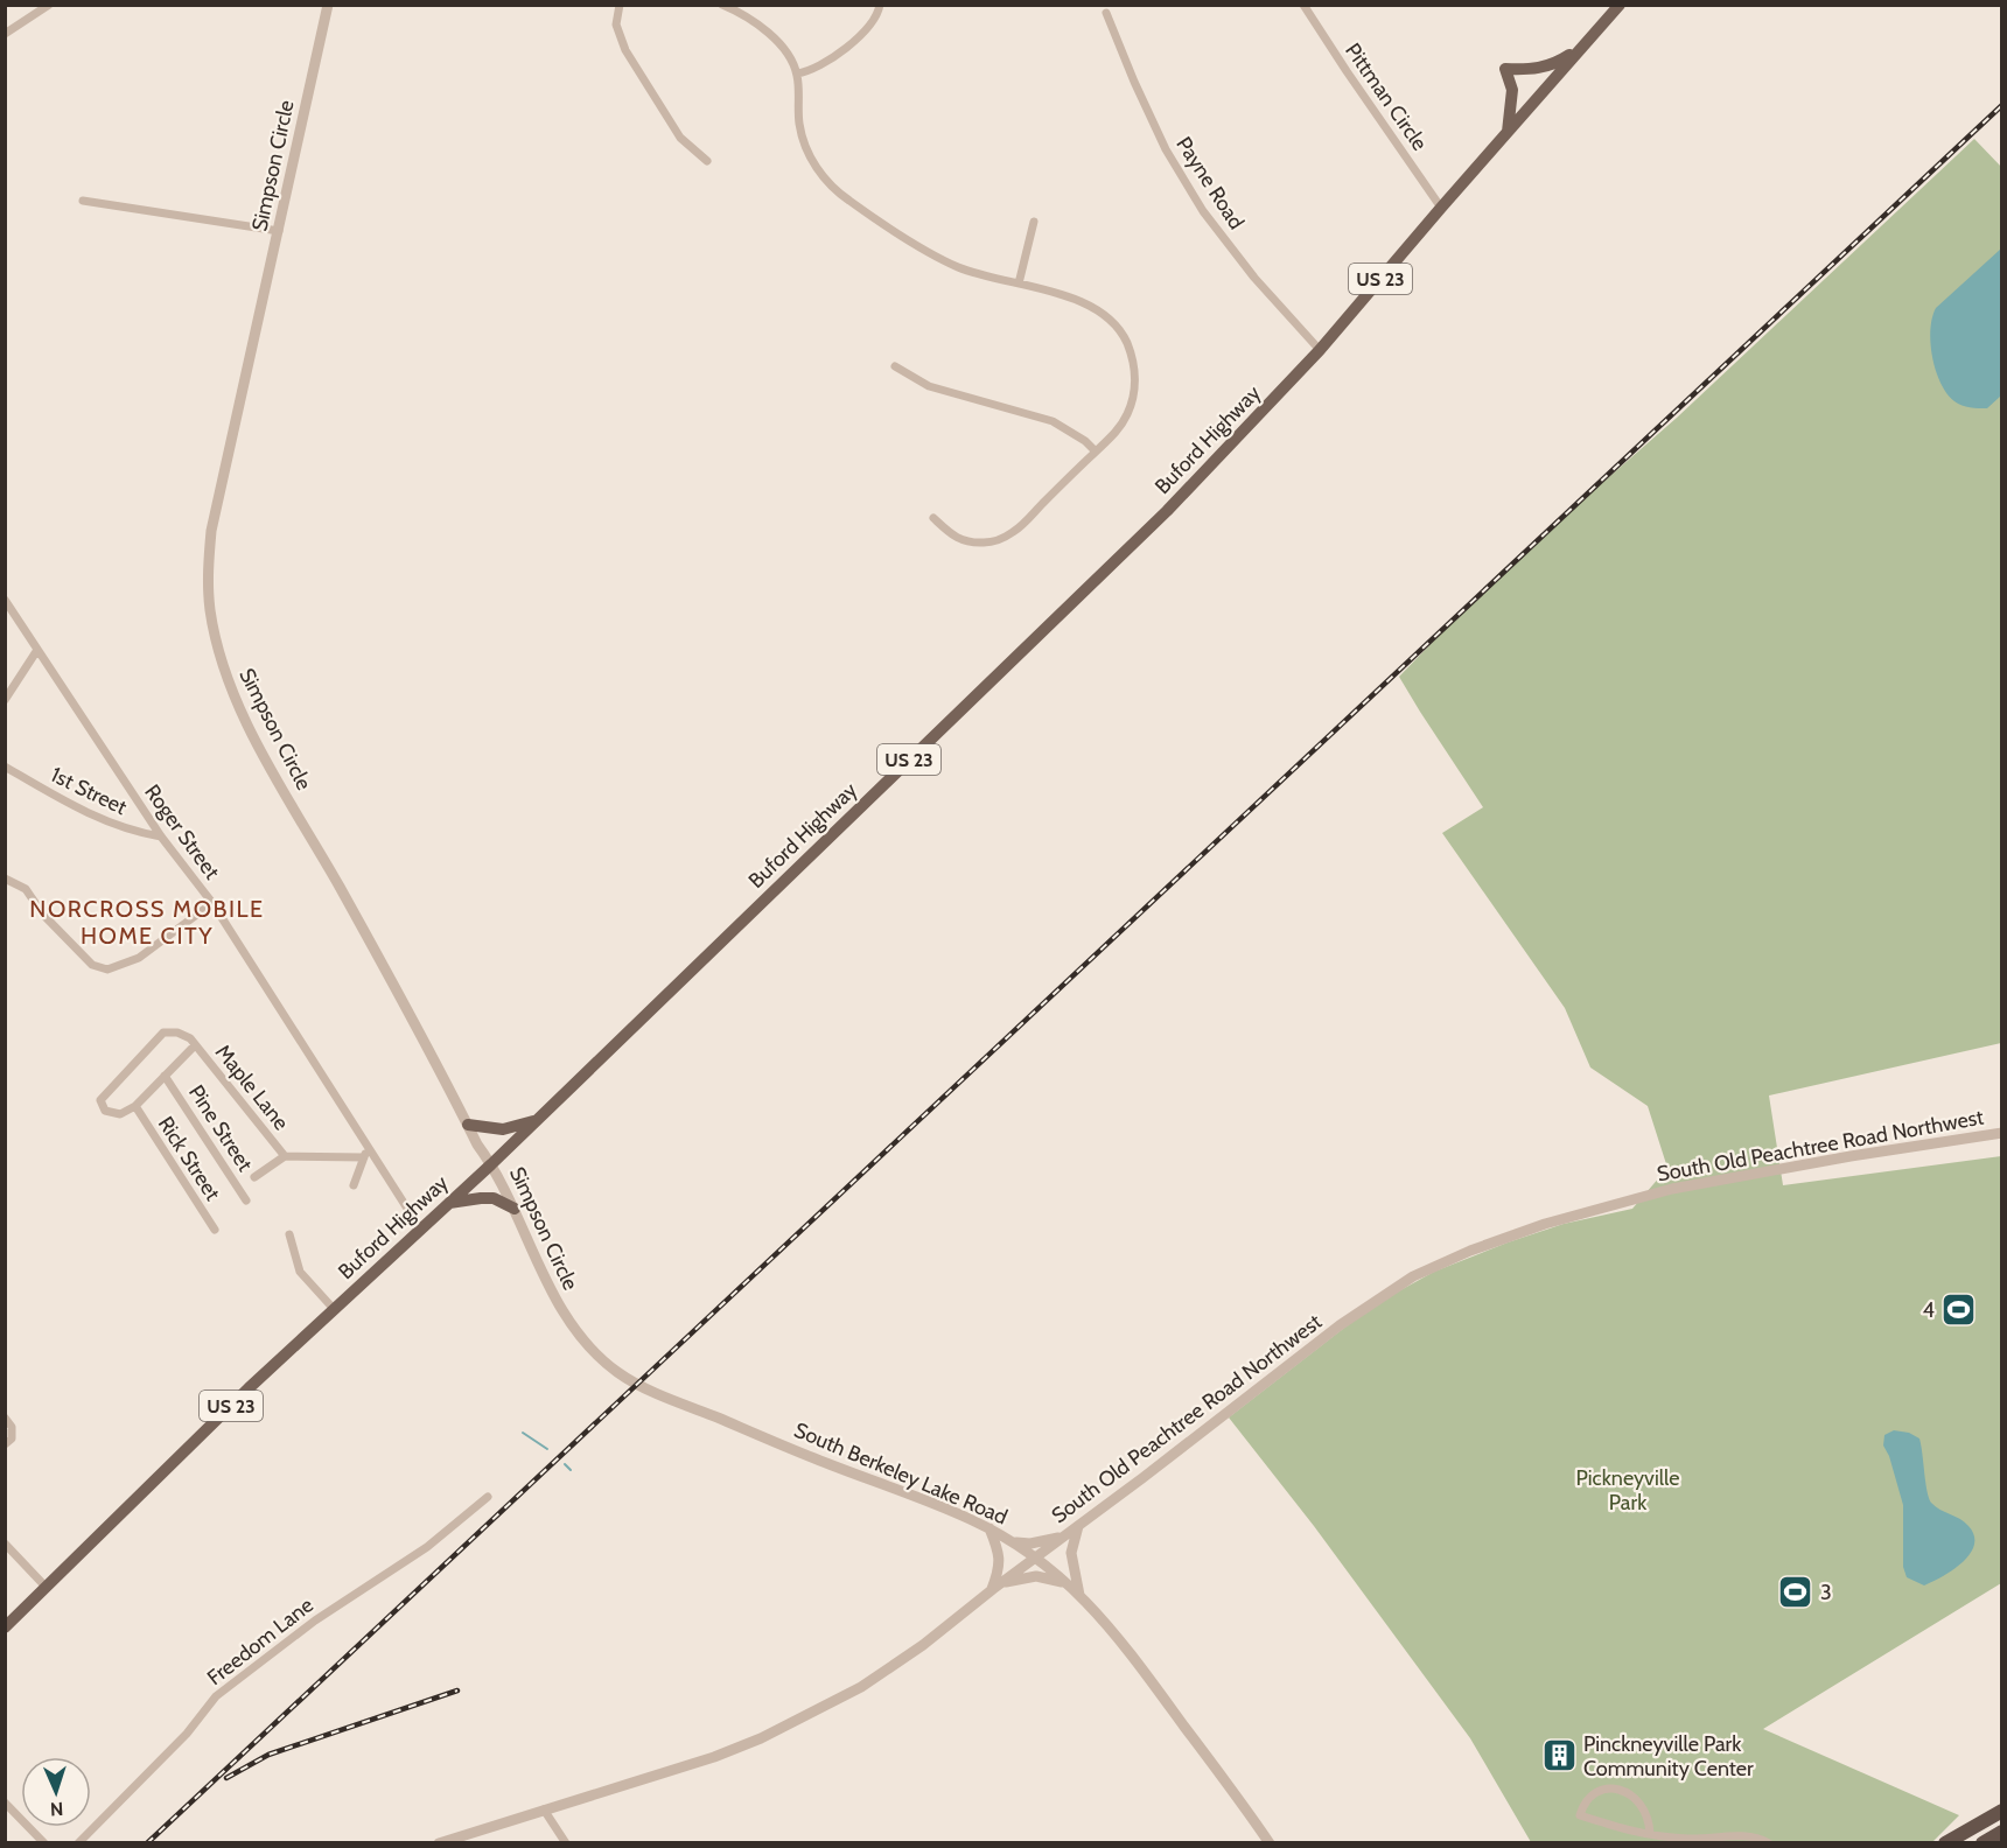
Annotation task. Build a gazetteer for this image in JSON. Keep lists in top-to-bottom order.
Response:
{
  "streets": {
    "main road": ["US 23", "Buford Highway"],
    "street": [
      "Pittman Circle",
      "Simpson Circle",
      "Payne Road",
      "1st Street",
      "Roger Street",
      "Maple Lane",
      "Pine Street",
      "South Old Peachtree Road Northwest",
      "Rick Street",
      "South Berkeley Lake Road",
      "Freedom Lane"
    ]
  },
  "crossings": [
    ["Pittman Circle", "Buford Highway"],
    ["Simpson Circle", "Buford Highway"],
    ["Simpson Circle", "South Berkeley Lake Road"],
    ["Payne Road", "Buford Highway"],
    ["Buford Highway", "Roger Street"],
    ["1st Street", "Roger Street"],
    ["Maple Lane", "Pine Street"],
    ["Maple Lane", "Rick Street"],
    ["South Old Peachtree Road Northwest", "South Berkeley Lake Road"]
  ],
  "districts": ["NORCROSS MOBILE HOME CITY"],
  "parks": ["Pickneyville Park"],
  "places": {
    "sports": ["4", "3"],
    "building": ["Pinckneyville Park Community Center"]
  },
  "north": "bottom"
}
